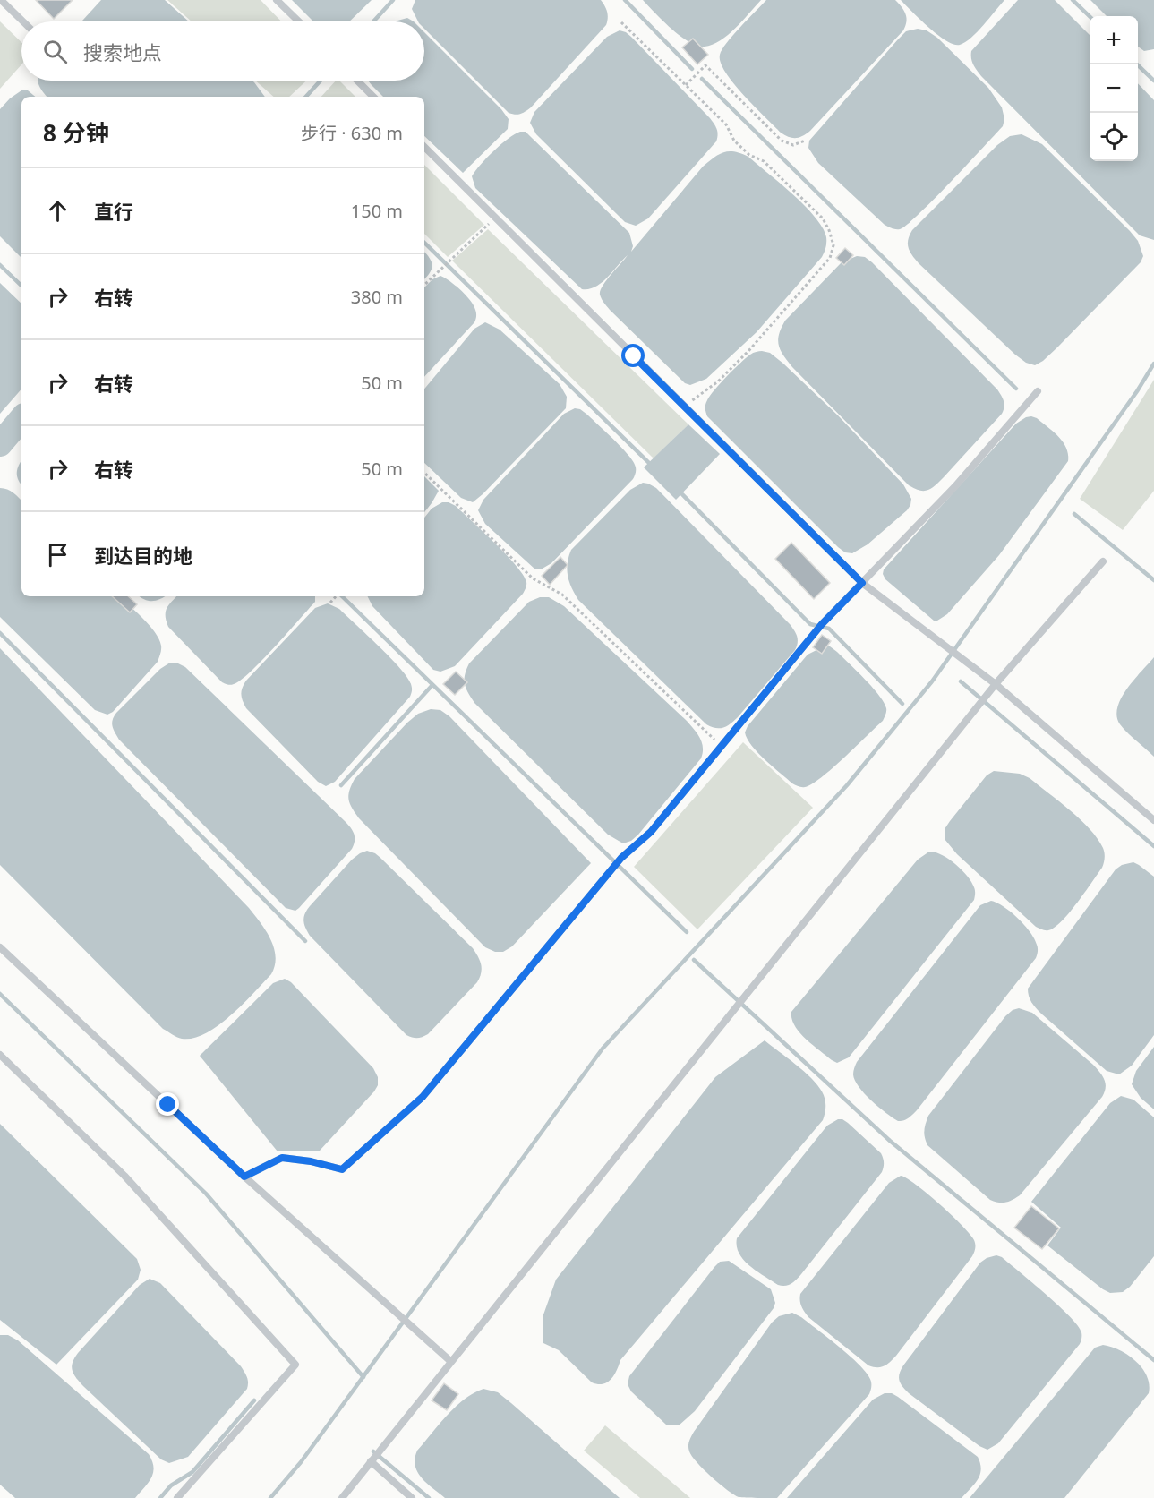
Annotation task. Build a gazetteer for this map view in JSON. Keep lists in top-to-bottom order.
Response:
{
  "page": {
    "map_buttons": ["+", "−"],
    "search": "搜索地点",
    "heading": ["8 分钟", "步行 · 630 m"],
    "list": [
      ["直行", "150 m"],
      ["右转", "380 m"],
      ["右转", "50 m"],
      ["右转", "50 m"],
      "到达目的地"
    ]
  }
}
